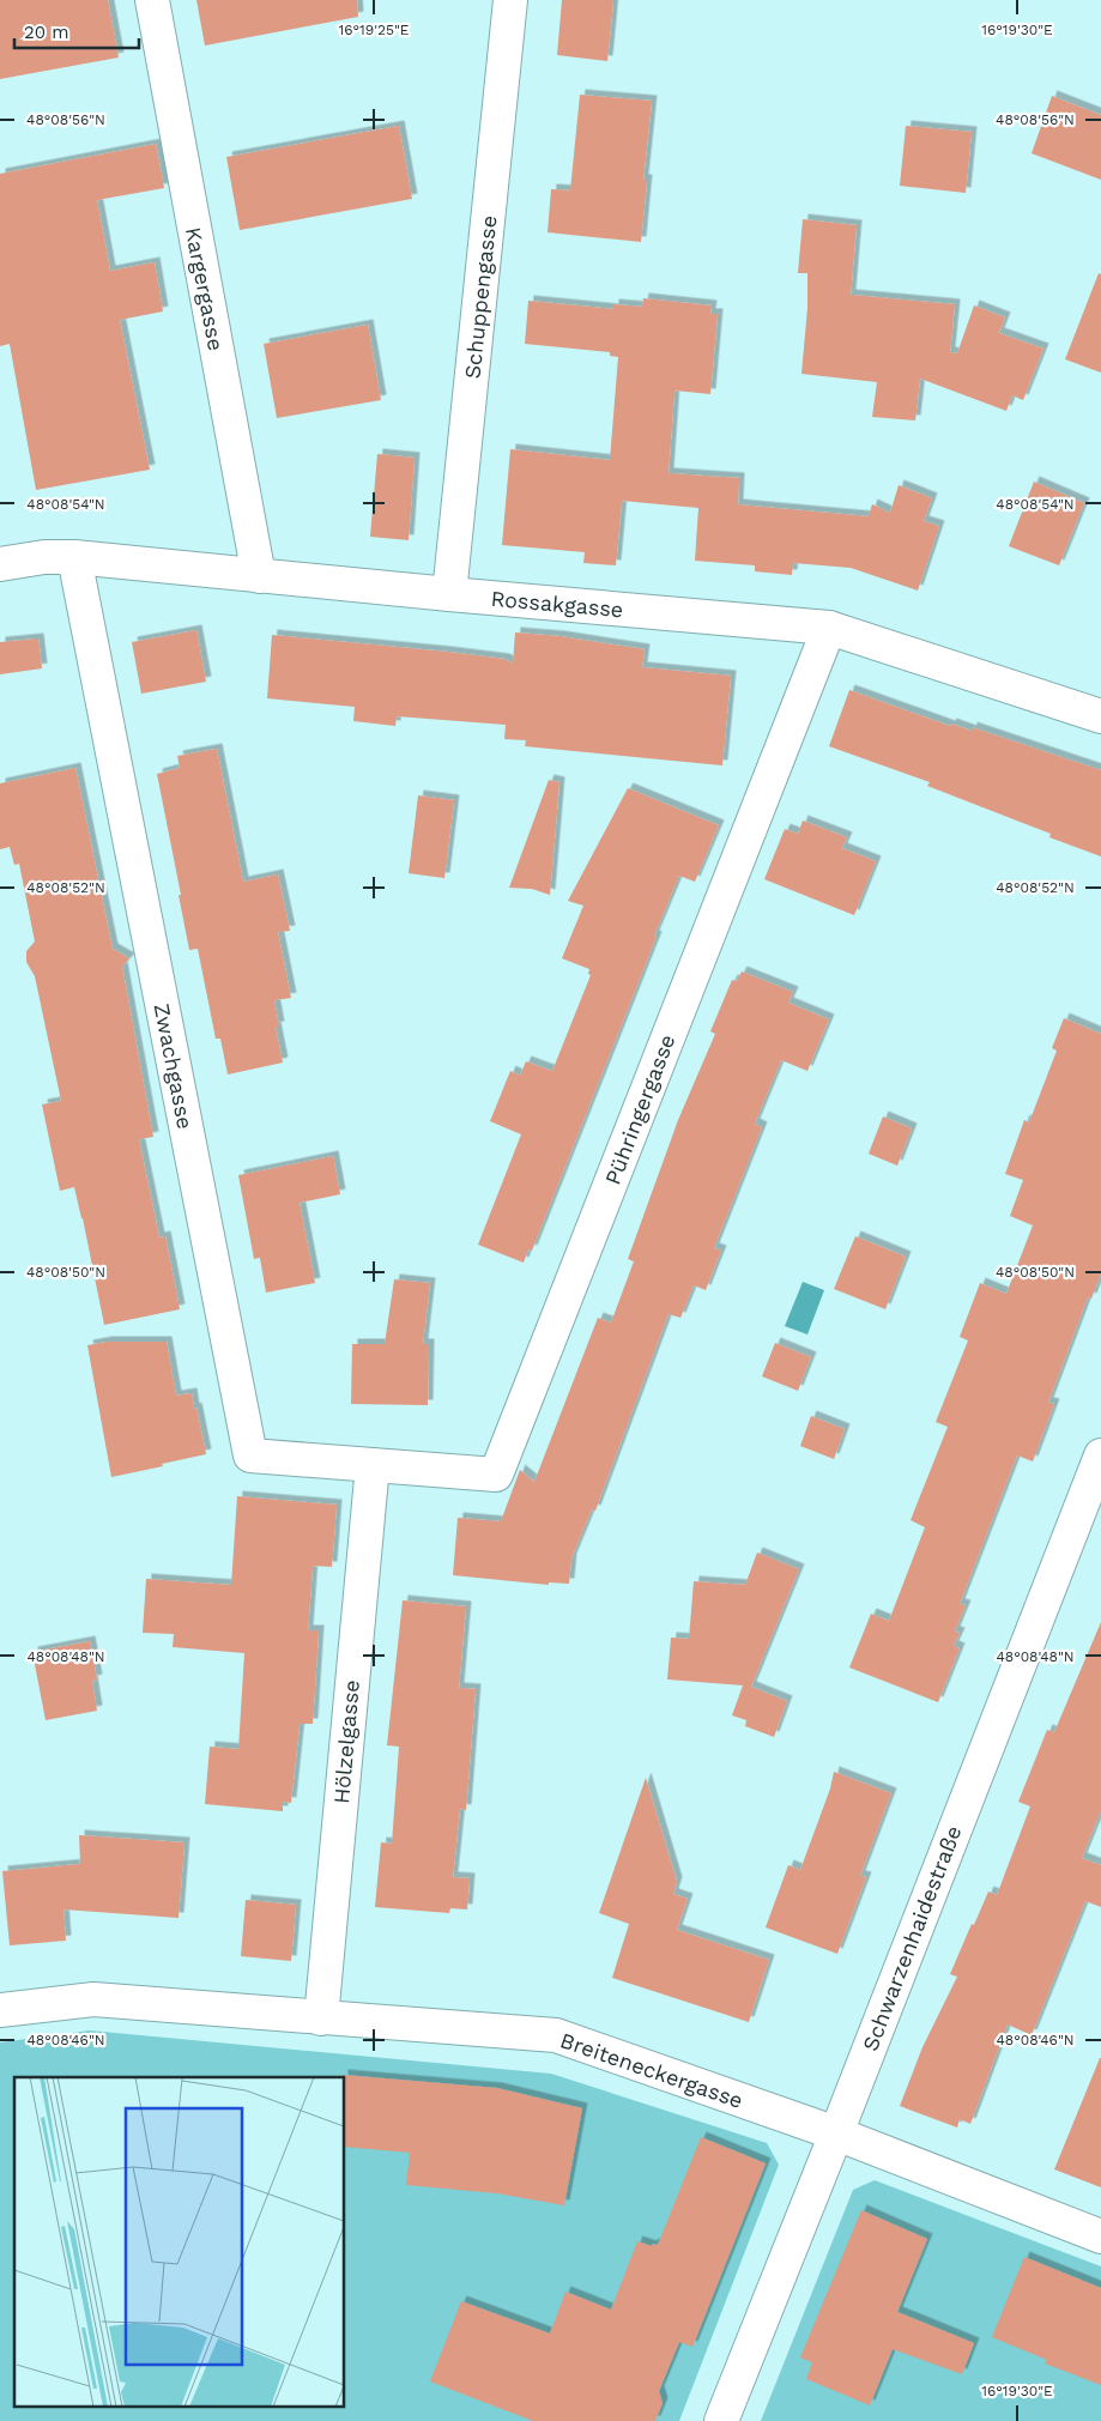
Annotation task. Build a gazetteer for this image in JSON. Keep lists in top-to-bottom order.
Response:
{
  "streets": {
    "street": [
      "Kargergasse",
      "Schuppengasse",
      "Rossakgasse",
      "Zwachgasse",
      "Pühringergasse",
      "Hölzelgasse",
      "Schwarzenhaidestraße",
      "Breiteneckergasse"
    ]
  },
  "crossings": [
    ["Kargergasse", "Rossakgasse"],
    ["Schuppengasse", "Rossakgasse"],
    ["Rossakgasse", "Zwachgasse"],
    ["Rossakgasse", "Pühringergasse"],
    ["Zwachgasse", "Pühringergasse"],
    ["Zwachgasse", "Hölzelgasse"],
    ["Pühringergasse", "Hölzelgasse"],
    ["Hölzelgasse", "Breiteneckergasse"],
    ["Schwarzenhaidestraße", "Breiteneckergasse"]
  ],
  "scale_bar": "20 m",
  "coordinates": [
    "16°19'25\"E",
    "16°19'30\"E",
    "48°08'56\"N",
    "48°08'54\"N",
    "48°08'52\"N",
    "48°08'50\"N",
    "48°08'48\"N",
    "48°08'46\"N"
  ]
}
